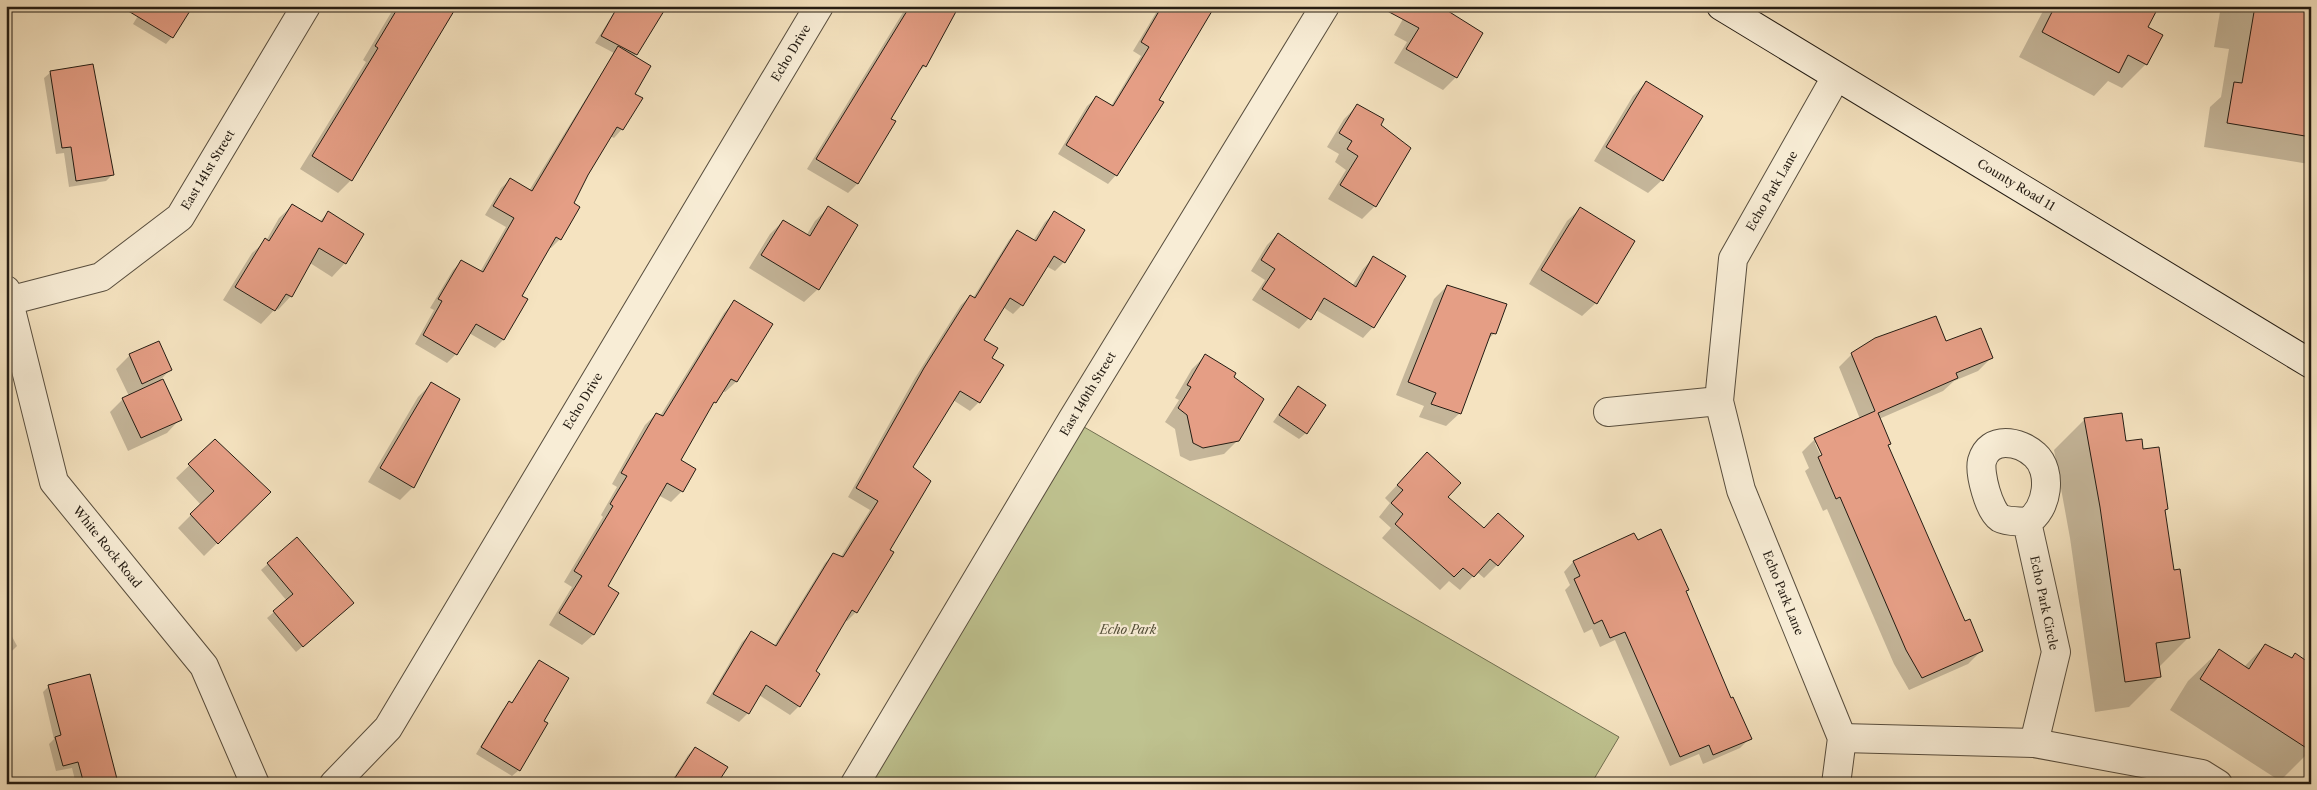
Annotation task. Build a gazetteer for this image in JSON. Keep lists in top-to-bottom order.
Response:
{
  "streets": {
    "street": [
      "Echo Drive",
      "East 141st Street",
      "County Road 11",
      "Echo Park Lane",
      "East 140th Street",
      "White Rock Road",
      "Echo Park Circle"
    ]
  },
  "crossings": [
    ["East 141st Street", "White Rock Road"],
    ["County Road 11", "Echo Park Lane"]
  ],
  "parks": ["Echo Park"]
}
